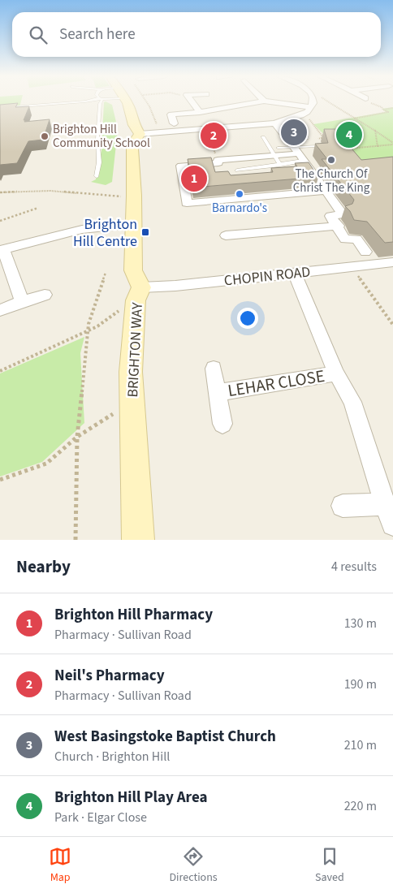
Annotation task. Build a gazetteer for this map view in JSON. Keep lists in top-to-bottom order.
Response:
{
  "streets": {
    "street": ["CHOPIN ROAD", "BRIGHTON WAY", "LEHAR CLOSE"]
  },
  "crossings": [
    ["CHOPIN ROAD", "BRIGHTON WAY"],
    ["CHOPIN ROAD", "LEHAR CLOSE"]
  ],
  "places": {
    "other": ["Brighton Hill Community School", "The Church Of Christ The King", "Barnardo's"],
    "transit": ["Brighton Hill Centre"]
  },
  "page": {
    "search": "Search here",
    "pins": [
      "3",
      "4",
      "2",
      "1"
    ],
    "heading": ["Nearby", "4 results"],
    "list": [
      {
        "mark": "1",
        "name": "Brighton Hill Pharmacy",
        "note": "Pharmacy · Sullivan Road",
        "value": "130 m"
      },
      {
        "mark": "2",
        "name": "Neil's Pharmacy",
        "note": "Pharmacy · Sullivan Road",
        "value": "190 m"
      },
      {
        "mark": "3",
        "name": "West Basingstoke Baptist Church",
        "note": "Church · Brighton Hill",
        "value": "210 m"
      },
      {
        "mark": "4",
        "name": "Brighton Hill Play Area",
        "note": "Park · Elgar Close",
        "value": "220 m"
      }
    ],
    "nav": ["Map", "Directions", "Saved"]
  }
}
